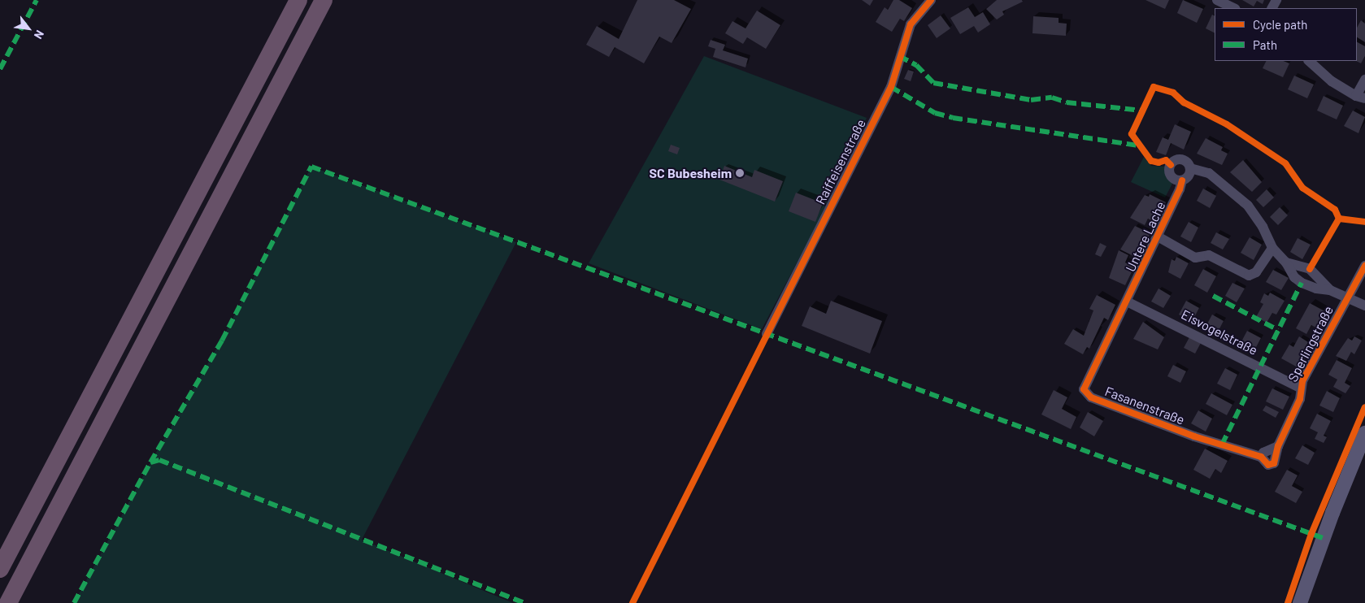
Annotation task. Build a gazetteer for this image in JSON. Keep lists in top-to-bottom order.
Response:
{
  "streets": {
    "street": [
      "Raiffeisenstraße",
      "Untere Lache",
      "Eisvogelstraße",
      "Sperlingstraße",
      "Fasanenstraße"
    ]
  },
  "crossings": [
    ["Untere Lache", "Eisvogelstraße"],
    ["Untere Lache", "Fasanenstraße"],
    ["Eisvogelstraße", "Sperlingstraße"],
    ["Eisvogelstraße", "Fasanenstraße"],
    ["Sperlingstraße", "Fasanenstraße"]
  ],
  "places": ["SC Bubesheim"],
  "legend": ["Cycle path", "Path"],
  "north": "bottom right"
}
